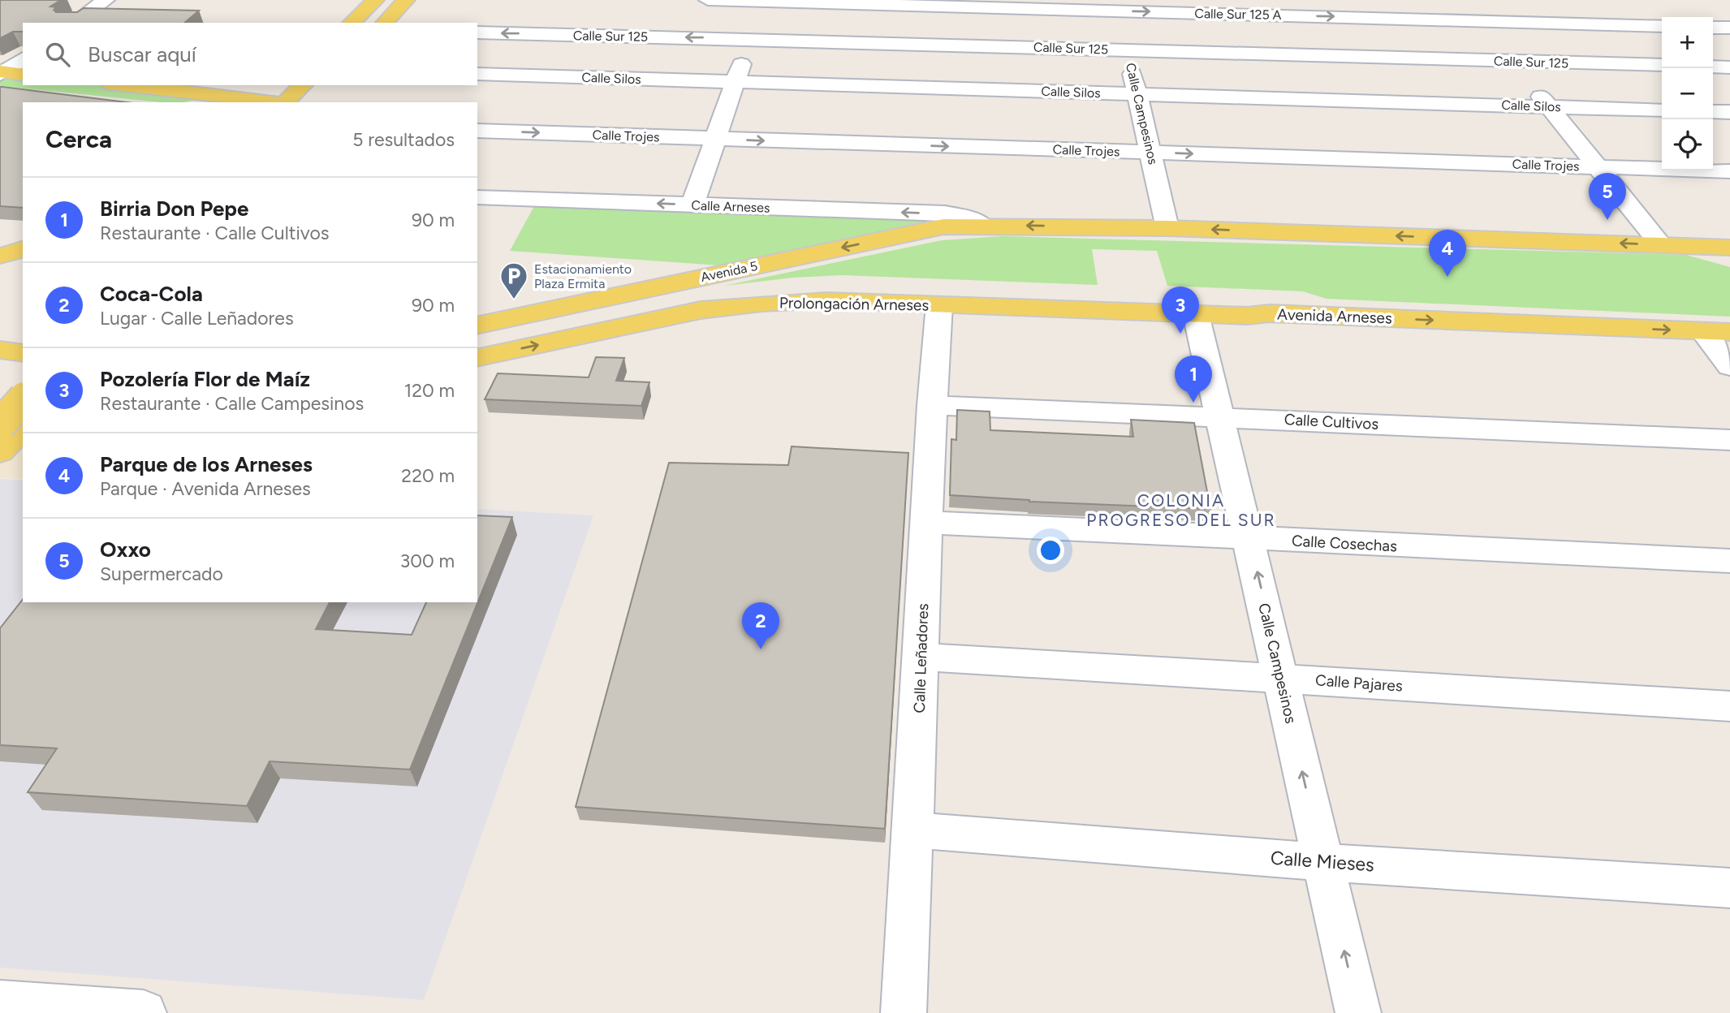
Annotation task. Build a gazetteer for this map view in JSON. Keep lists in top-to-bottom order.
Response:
{
  "streets": {
    "main road": ["Avenida 5", "Prolongación Arneses", "Avenida Arneses"],
    "street": [
      "Calle Sur 125 A",
      "Calle Sur 125",
      "Calle Silos",
      "Calle Campesinos",
      "Calle Trojes",
      "Calle Arneses",
      "Calle Cultivos",
      "Calle Cosechas",
      "Calle Leñadores",
      "Calle Pajares",
      "Calle Mieses"
    ]
  },
  "crossings": [
    ["Calle Sur 125 A", "Calle Campesinos"],
    ["Calle Sur 125", "Calle Campesinos"],
    ["Calle Silos", "Calle Campesinos"],
    ["Calle Campesinos", "Calle Trojes"],
    ["Calle Campesinos", "Avenida Arneses"],
    ["Calle Campesinos", "Calle Cultivos"],
    ["Calle Campesinos", "Calle Cosechas"],
    ["Calle Campesinos", "Calle Pajares"],
    ["Calle Campesinos", "Calle Mieses"],
    ["Calle Arneses", "Avenida 5"],
    ["Prolongación Arneses", "Avenida Arneses"],
    ["Prolongación Arneses", "Calle Leñadores"],
    ["Avenida Arneses", "Calle Leñadores"],
    ["Calle Cultivos", "Calle Leñadores"],
    ["Calle Cosechas", "Calle Leñadores"],
    ["Calle Leñadores", "Calle Pajares"],
    ["Calle Leñadores", "Calle Mieses"]
  ],
  "one_way": [
    "Calle Sur 125 A",
    "Calle Campesinos",
    "Calle Trojes",
    "Calle Arneses"
  ],
  "districts": ["COLONIA PROGRESO DEL SUR"],
  "places": {
    "parking": ["Estacionamiento Plaza Ermita"]
  },
  "page": {
    "map_buttons": ["+", "−"],
    "search": "Buscar aquí",
    "heading": ["Cerca", "5 resultados"],
    "pins": [
      "5",
      "4",
      "3",
      "1",
      "2"
    ],
    "list": [
      {
        "mark": "1",
        "name": "Birria Don Pepe",
        "note": "Restaurante · Calle Cultivos",
        "value": "90 m"
      },
      {
        "mark": "2",
        "name": "Coca-Cola",
        "note": "Lugar · Calle Leñadores",
        "value": "90 m"
      },
      {
        "mark": "3",
        "name": "Pozolería Flor de Maíz",
        "note": "Restaurante · Calle Campesinos",
        "value": "120 m"
      },
      {
        "mark": "4",
        "name": "Parque de los Arneses",
        "note": "Parque · Avenida Arneses",
        "value": "220 m"
      },
      {
        "mark": "5",
        "name": "Oxxo",
        "note": "Supermercado",
        "value": "300 m"
      }
    ]
  }
}
